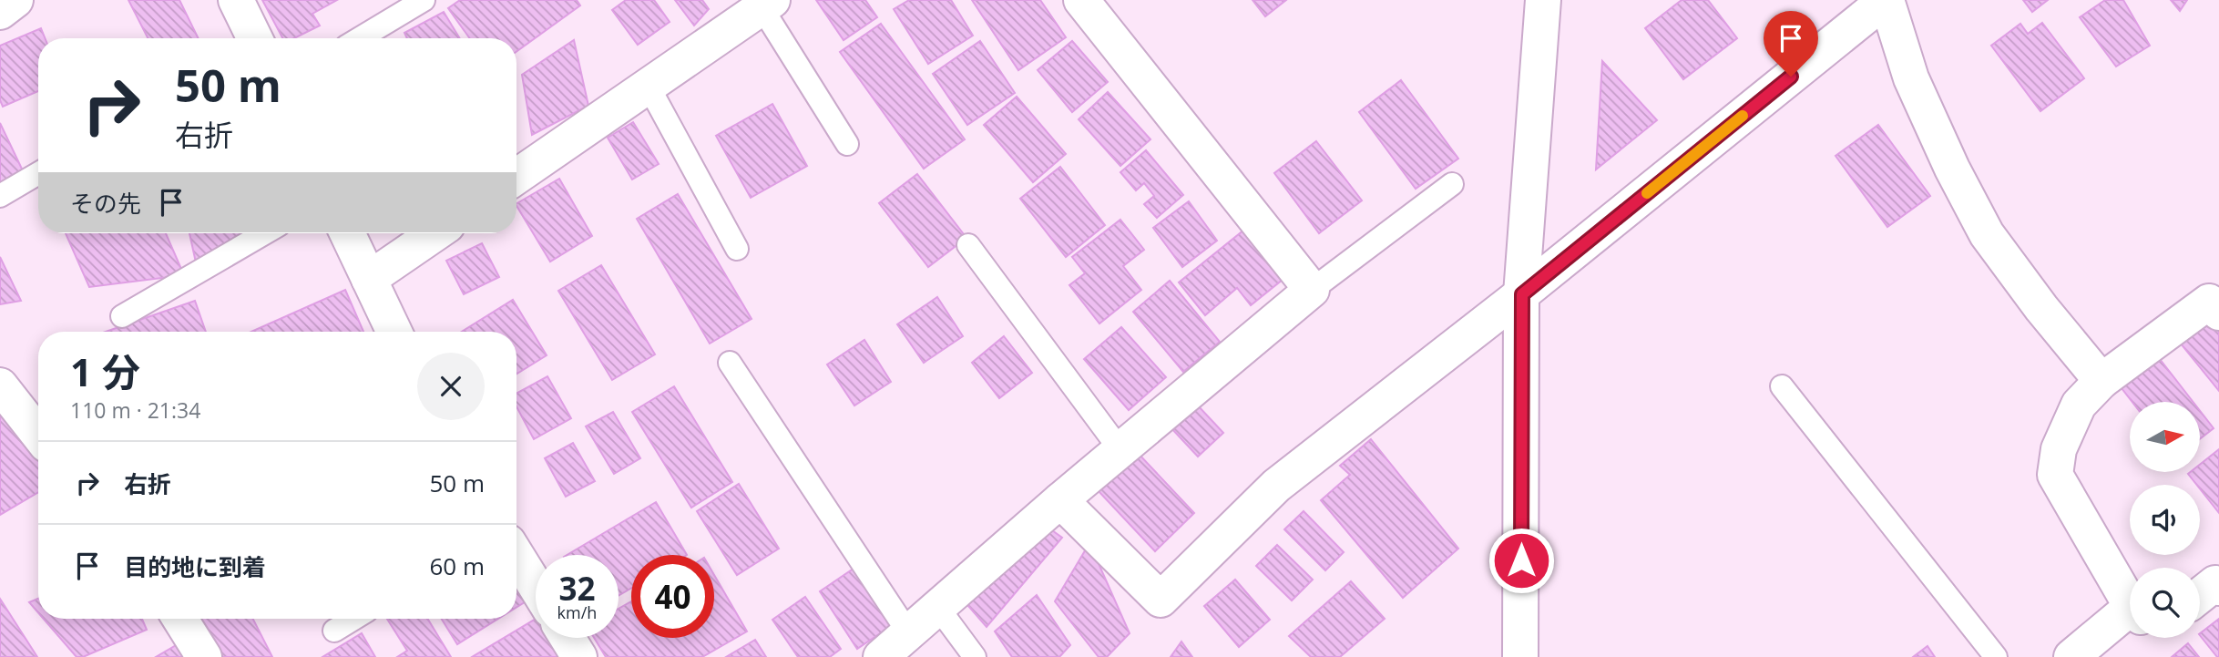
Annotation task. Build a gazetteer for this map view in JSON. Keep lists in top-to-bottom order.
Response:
{
  "north": "right",
  "page": {
    "turn": ["50 m", "右折"],
    "then": "その先",
    "heading": ["1 分", "110 m · 21:34"],
    "list": [
      {
        "name": "右折",
        "value": "50 m"
      },
      {
        "name": "目的地に到着",
        "value": "60 m"
      }
    ],
    "speed": "32 km/h",
    "limit": "40"
  }
}
